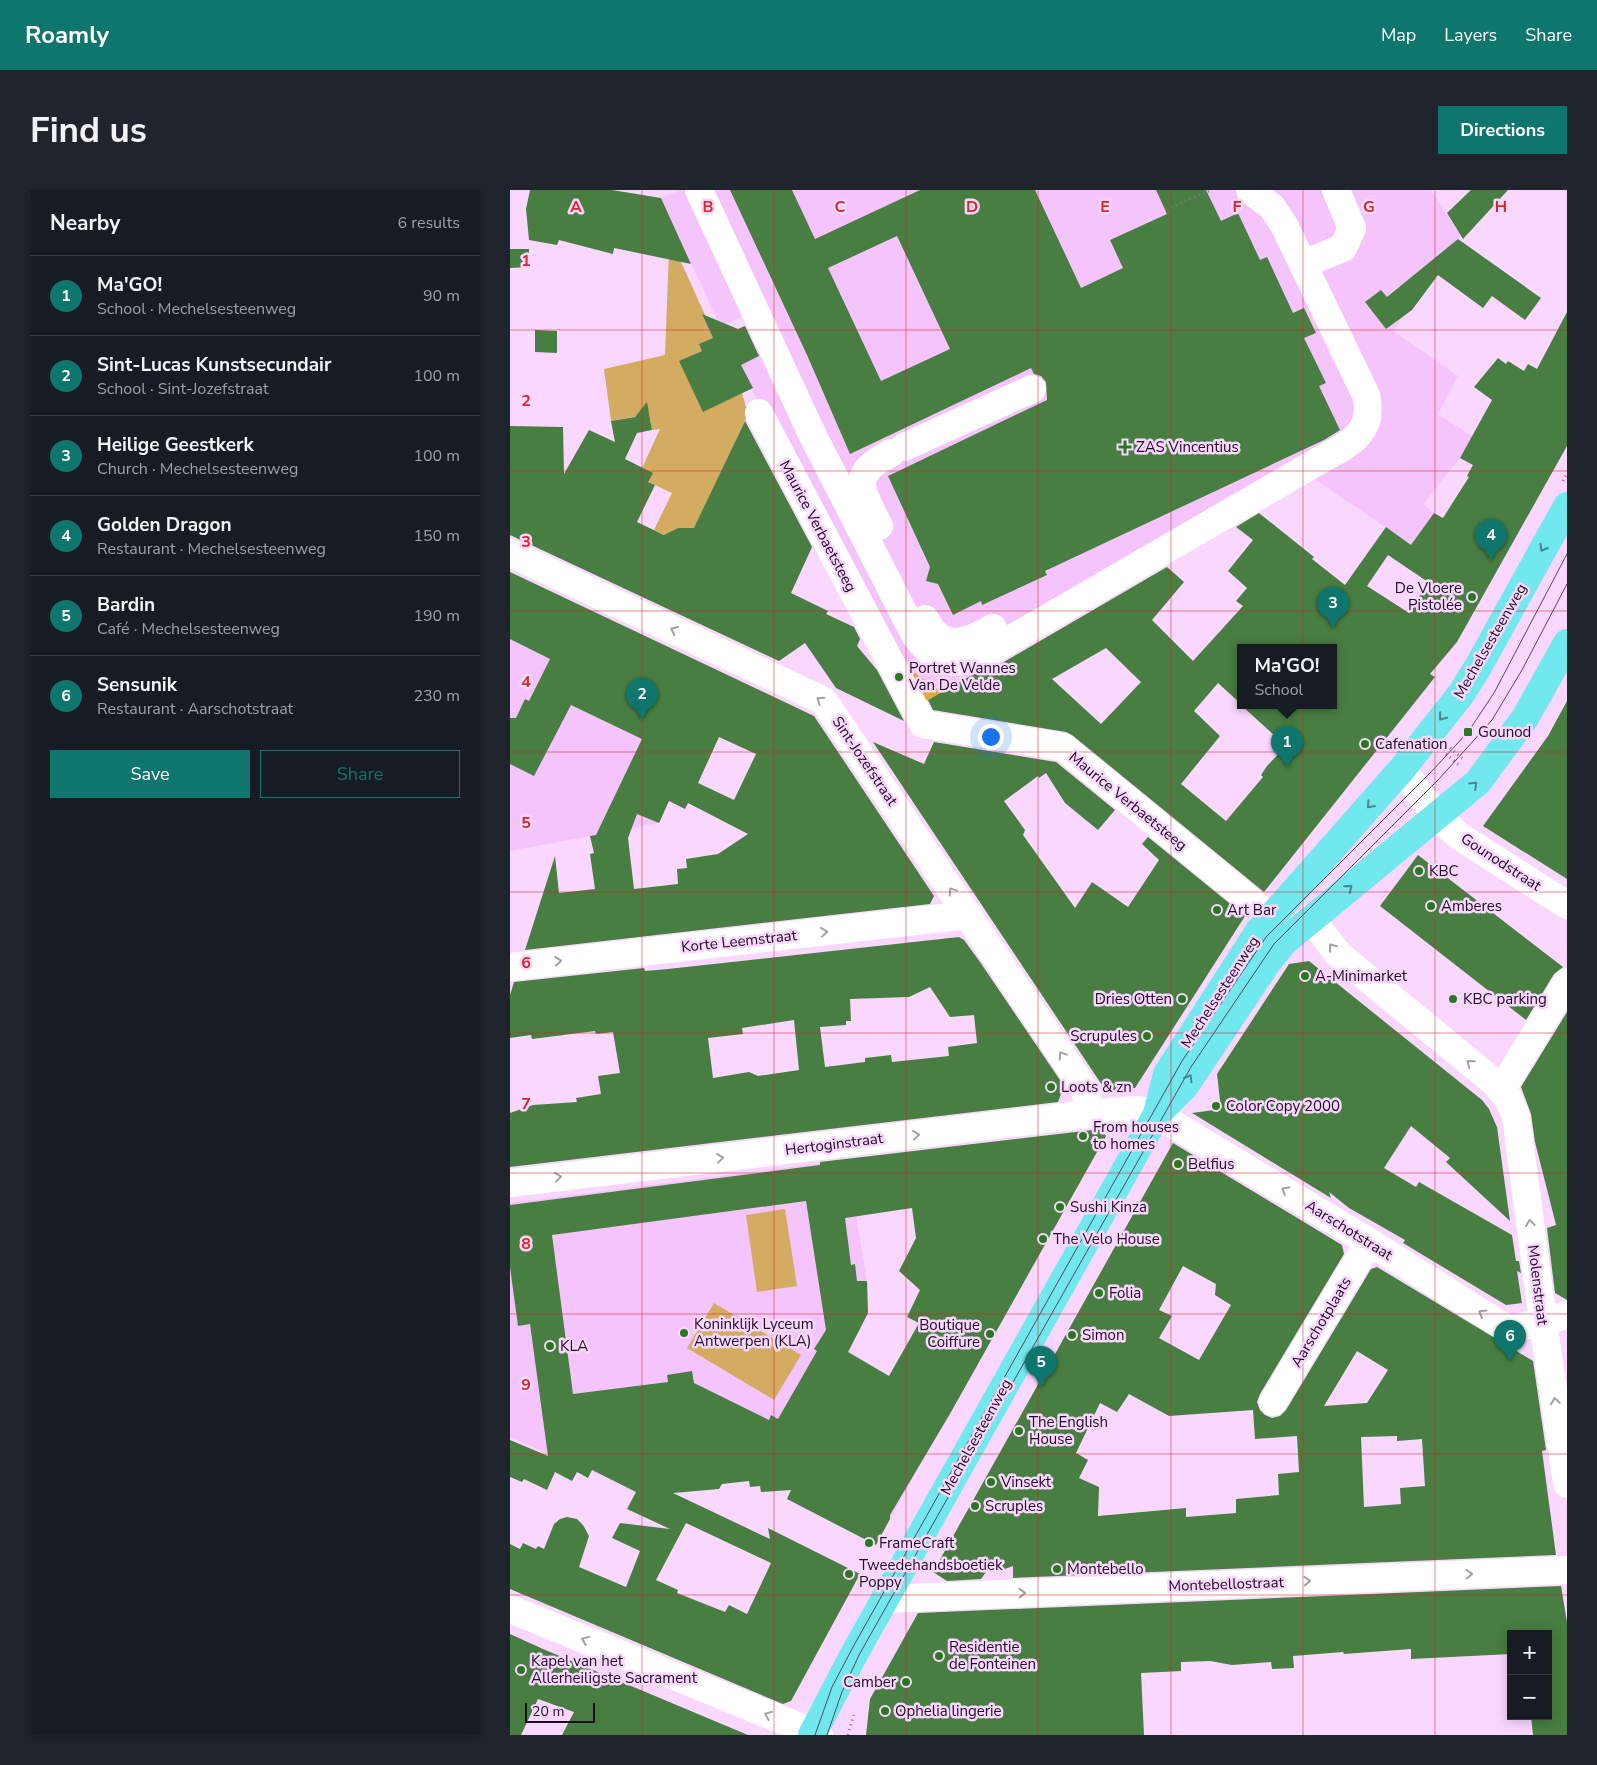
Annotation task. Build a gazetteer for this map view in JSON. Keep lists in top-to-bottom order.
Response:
{
  "streets": {
    "main road": ["Mechelsesteenweg"],
    "street": [
      "Maurice Verbaetsteeg",
      "Sint-Jozefstraat",
      "Gounodstraat",
      "Korte Leemstraat",
      "Hertoginstraat",
      "Aarschotstraat",
      "Molenstraat",
      "Aarschotplaats",
      "Montebellostraat"
    ]
  },
  "crossings": [
    ["Maurice Verbaetsteeg", "Mechelsesteenweg"],
    ["Mechelsesteenweg", "Gounodstraat"],
    ["Mechelsesteenweg", "Hertoginstraat"],
    ["Mechelsesteenweg", "Aarschotstraat"],
    ["Mechelsesteenweg", "Molenstraat"],
    ["Mechelsesteenweg", "Montebellostraat"],
    ["Sint-Jozefstraat", "Korte Leemstraat"],
    ["Sint-Jozefstraat", "Hertoginstraat"],
    ["Hertoginstraat", "Aarschotstraat"],
    ["Aarschotstraat", "Molenstraat"],
    ["Aarschotstraat", "Aarschotplaats"]
  ],
  "one_way": [
    "Sint-Jozefstraat",
    "Korte Leemstraat",
    "Hertoginstraat",
    "Aarschotstraat",
    "Molenstraat",
    "Montebellostraat"
  ],
  "places": {
    "health": ["ZAS Vincentius"],
    "other": [
      "De Vloere Pistolée",
      "Portret Wannes Van De Velde",
      "Cafenation",
      "KBC",
      "Amberes",
      "Art Bar",
      "A-Minimarket",
      "Dries Otten",
      "KBC parking",
      "Scrupules",
      "Loots & zn",
      "Color Copy 2000",
      "From houses to homes",
      "Belfius",
      "Sushi Kinza",
      "The Velo House",
      "Folia",
      "Koninklijk Lyceum Antwerpen (KLA)",
      "Boutique Coiffure",
      "Simon",
      "KLA",
      "The English House",
      "Vinsekt",
      "Scruples",
      "FrameCraft",
      "Montebello",
      "Tweedehandsboetiek Poppy",
      "Residentie de Fonteinen",
      "Kapel van het Allerheiligste Sacrament",
      "Camber",
      "Ophelia lingerie"
    ],
    "transit": ["Gounod"]
  },
  "scale_bar": "20 m",
  "page": {
    "header": "Roamly",
    "nav": ["Map", "Layers", "Share"],
    "buttons": [
      "Directions",
      ["Save", "Share"]
    ],
    "title": "Find us",
    "heading": ["Nearby", "6 results"],
    "list": [
      {
        "mark": "1",
        "name": "Ma'GO!",
        "note": "School · Mechelsesteenweg",
        "value": "90 m"
      },
      {
        "mark": "2",
        "name": "Sint-Lucas Kunstsecundair",
        "note": "School · Sint-Jozefstraat",
        "value": "100 m"
      },
      {
        "mark": "3",
        "name": "Heilige Geestkerk",
        "note": "Church · Mechelsesteenweg",
        "value": "100 m"
      },
      {
        "mark": "4",
        "name": "Golden Dragon",
        "note": "Restaurant · Mechelsesteenweg",
        "value": "150 m"
      },
      {
        "mark": "5",
        "name": "Bardin",
        "note": "Café · Mechelsesteenweg",
        "value": "190 m"
      },
      {
        "mark": "6",
        "name": "Sensunik",
        "note": "Restaurant · Aarschotstraat",
        "value": "230 m"
      }
    ],
    "pins": [
      "4",
      "3",
      "2",
      "1",
      "6",
      "5"
    ],
    "popup": ["Ma'GO!", "School"],
    "map_buttons": ["+", "−"],
    "scale": "20 m"
  },
  "grid": {
    "columns": [
      "A",
      "B",
      "C",
      "D",
      "E",
      "F",
      "G",
      "H"
    ],
    "rows": [
      "1",
      "2",
      "3",
      "4",
      "5",
      "6",
      "7",
      "8",
      "9"
    ]
  }
}
